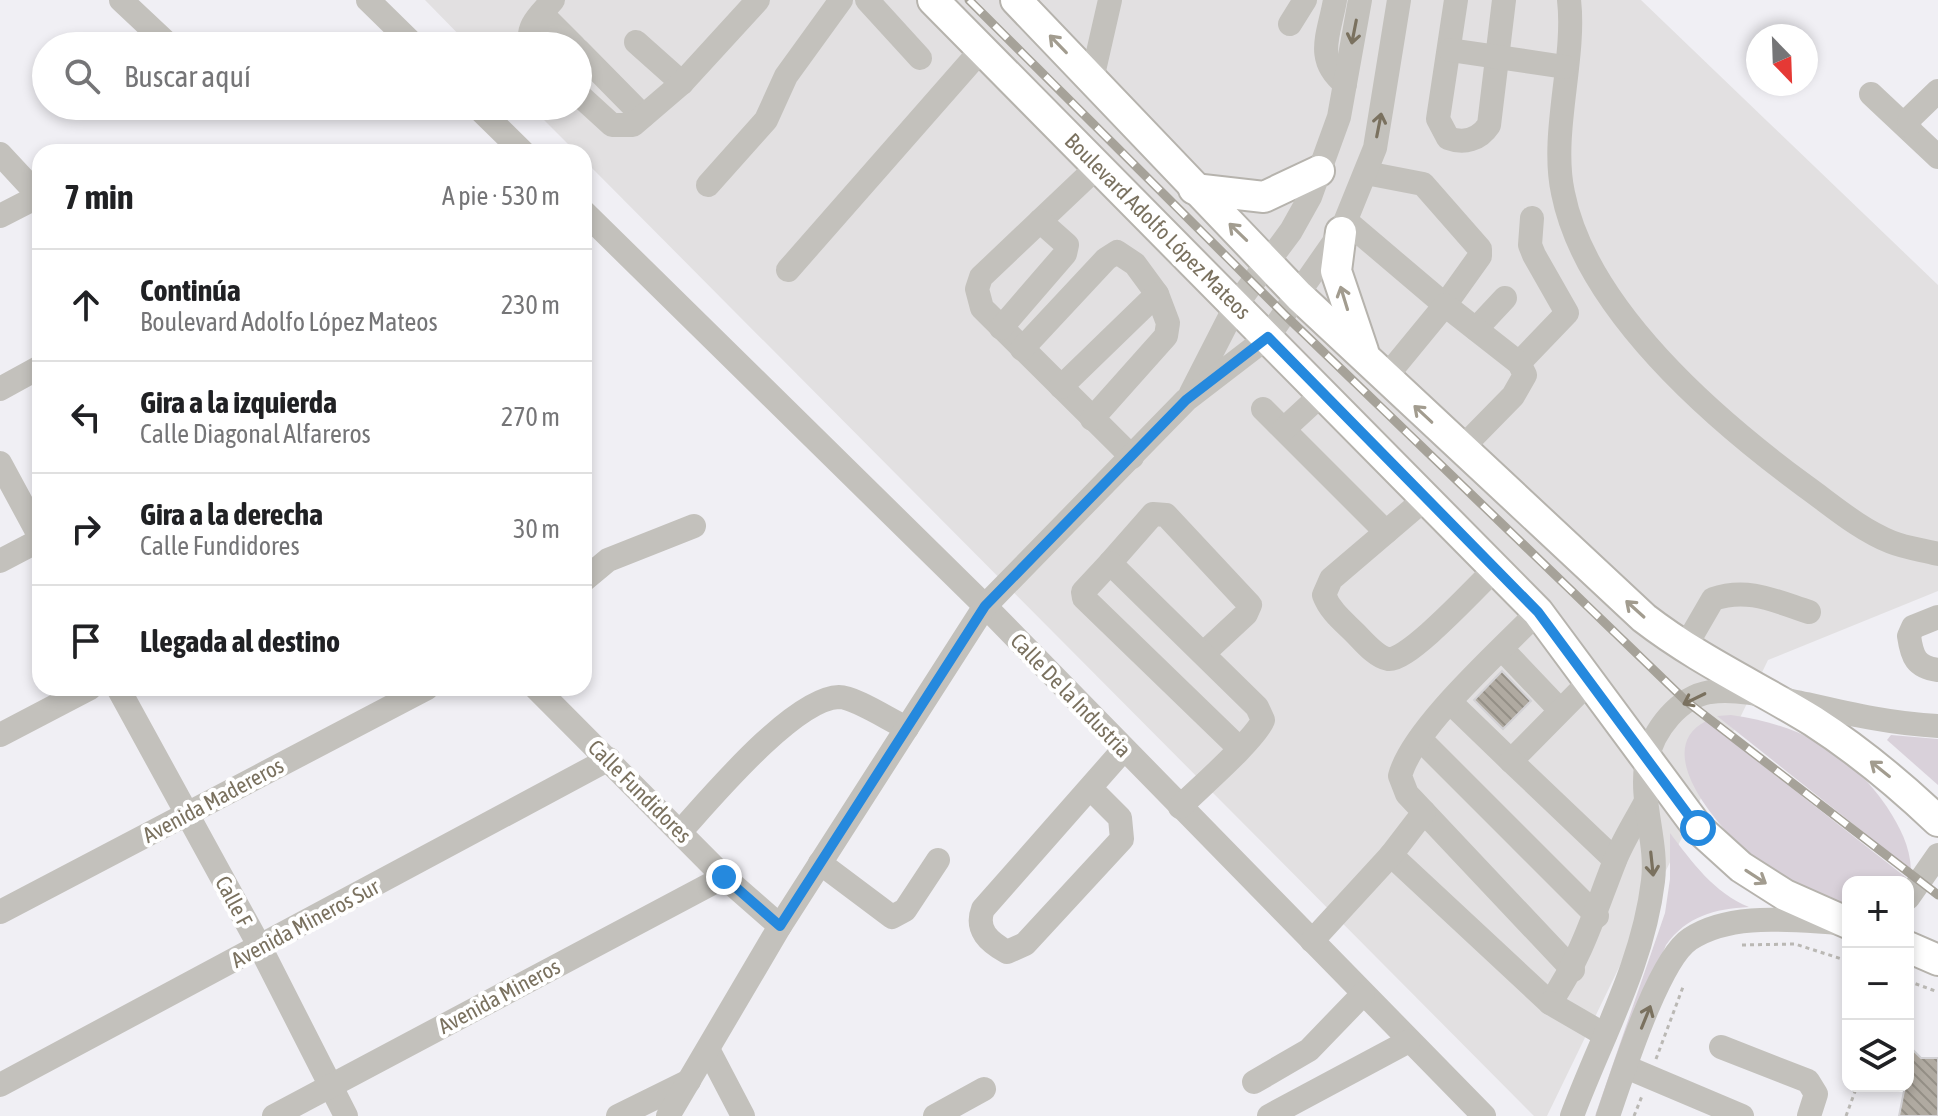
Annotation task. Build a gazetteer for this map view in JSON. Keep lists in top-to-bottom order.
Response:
{
  "streets": {
    "main road": ["Boulevard Adolfo López Mateos"],
    "street": [
      "Calle De la Industria",
      "Calle Fundidores",
      "Avenida Madereros",
      "Calle F",
      "Avenida Mineros Sur",
      "Avenida Mineros"
    ]
  },
  "crossings": [
    ["Calle Fundidores", "Avenida Mineros Sur"],
    ["Calle Fundidores", "Avenida Mineros"],
    ["Avenida Madereros", "Calle F"],
    ["Calle F", "Avenida Mineros Sur"],
    ["Calle F", "Avenida Mineros"]
  ],
  "north": "bottom right",
  "page": {
    "search": "Buscar aquí",
    "heading": ["7 min", "A pie · 530 m"],
    "list": [
      ["Continúa", "Boulevard Adolfo López Mateos", "230 m"],
      ["Gira a la izquierda", "Calle Diagonal Alfareros", "270 m"],
      ["Gira a la derecha", "Calle Fundidores", "30 m"],
      "Llegada al destino"
    ],
    "map_buttons": ["+", "−"]
  }
}
